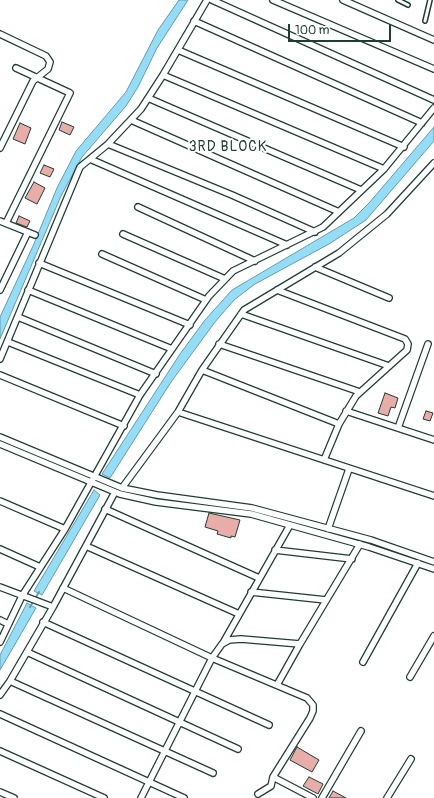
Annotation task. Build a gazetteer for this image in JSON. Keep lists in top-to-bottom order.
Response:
{
  "districts": ["3RD BLOCK"],
  "scale_bar": "100 m"
}
